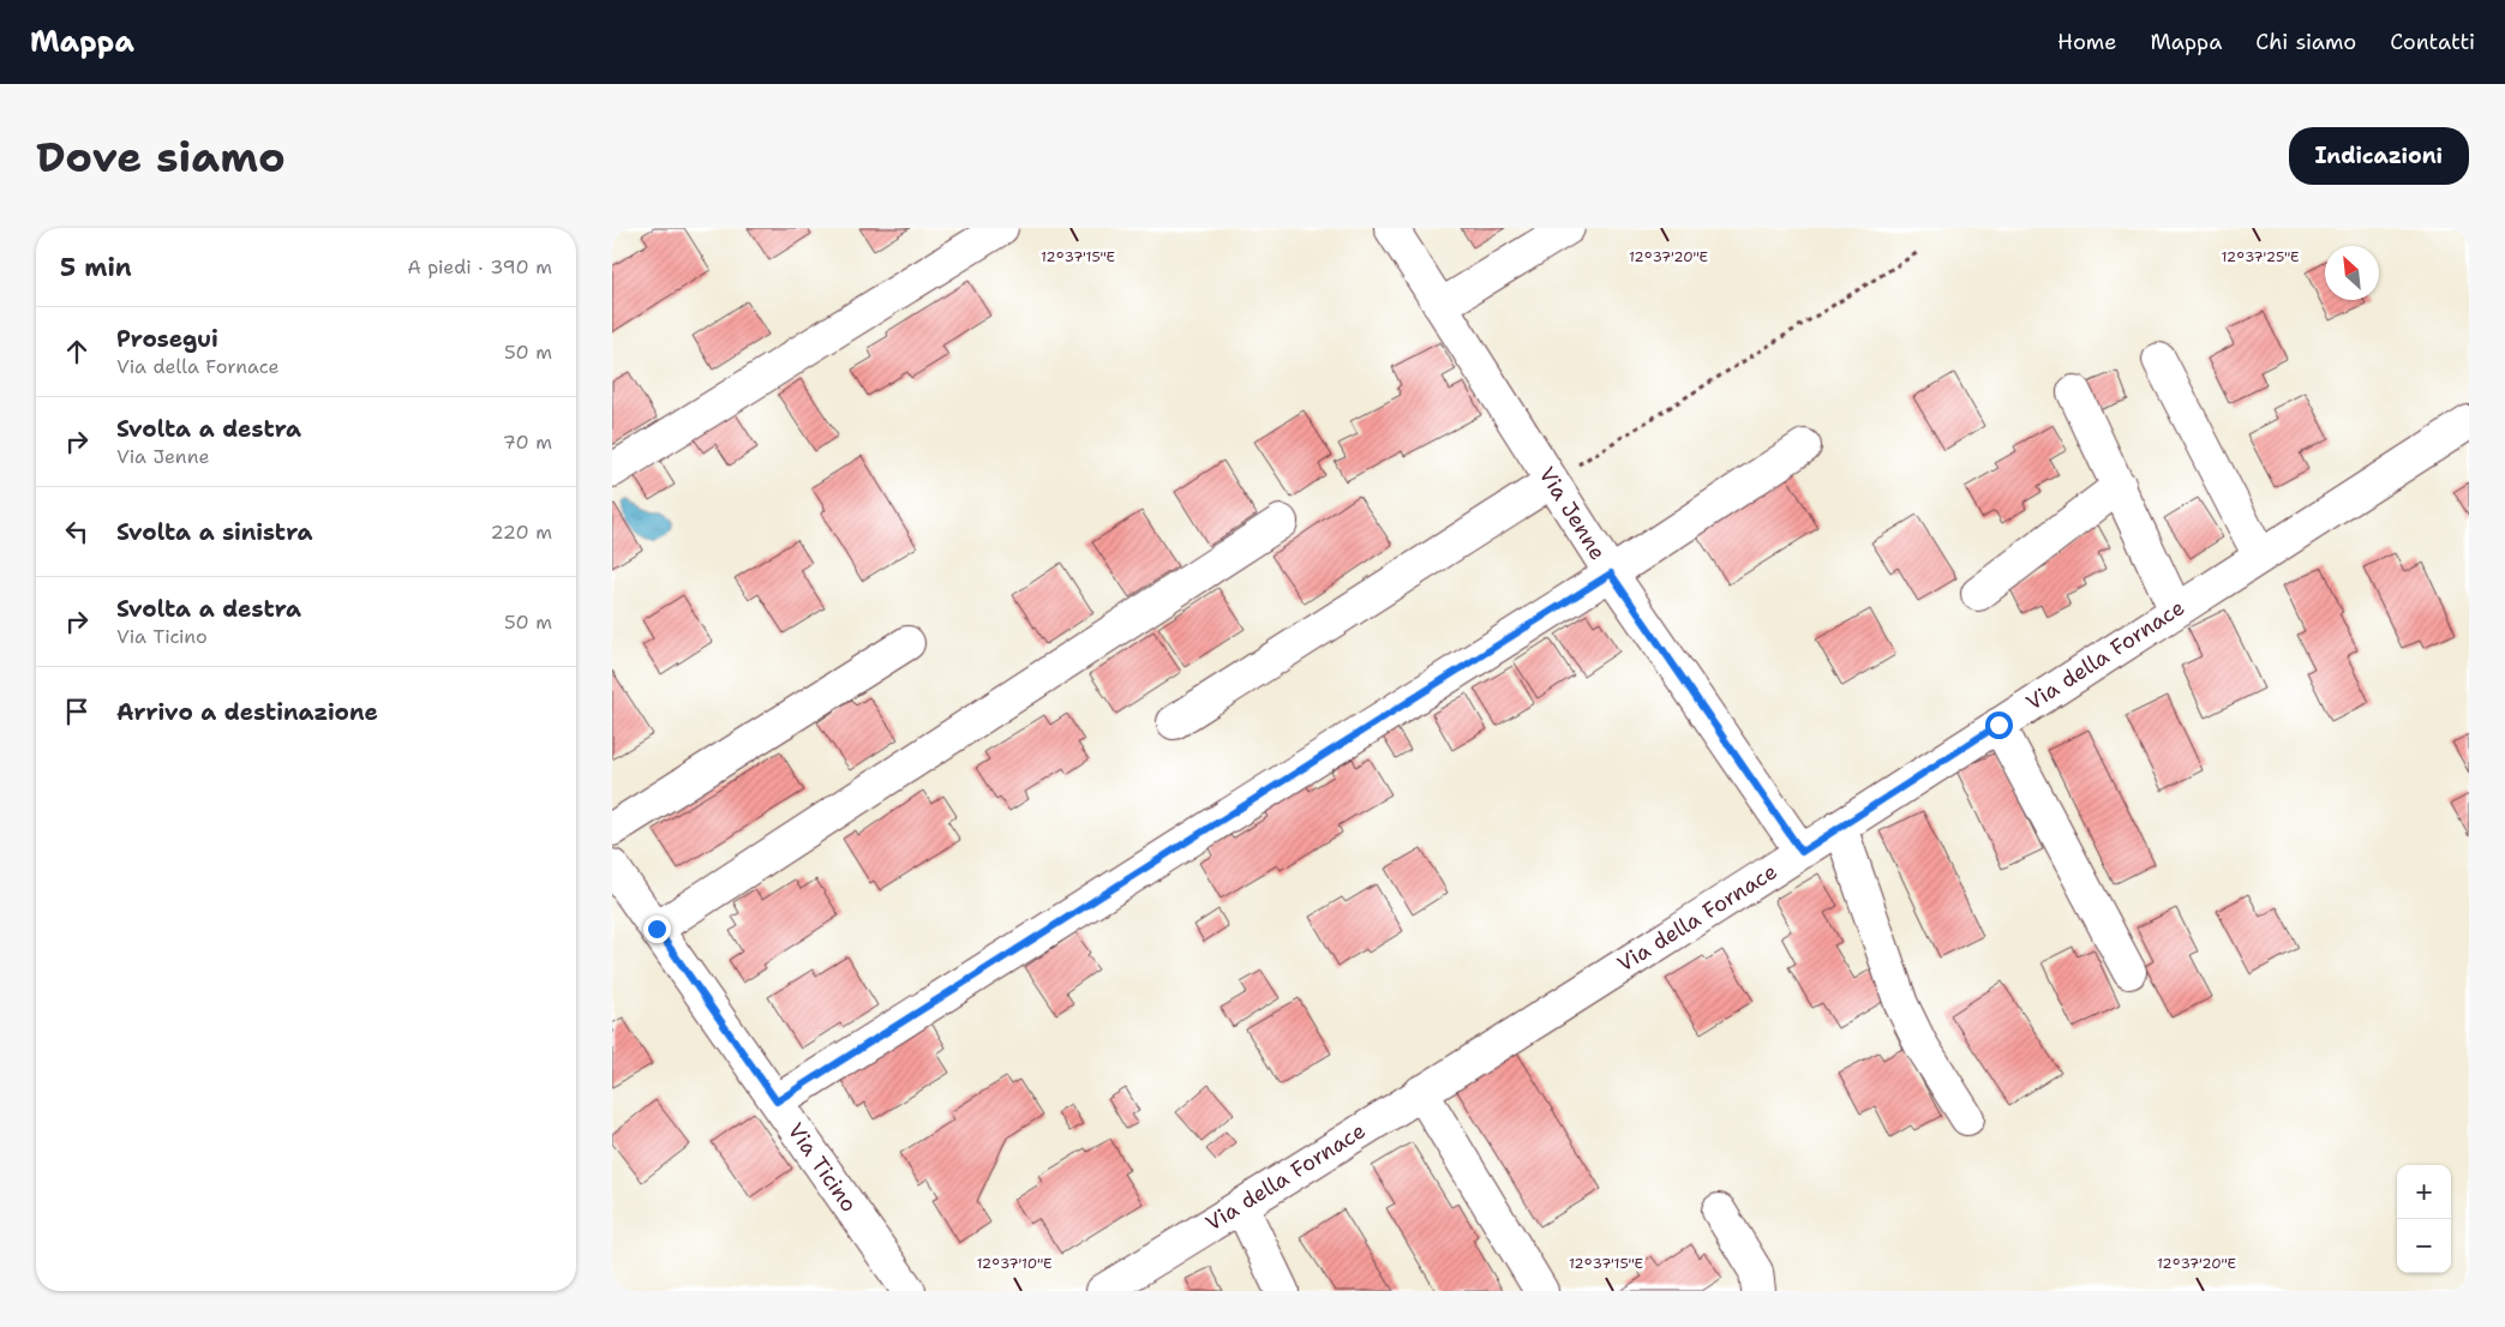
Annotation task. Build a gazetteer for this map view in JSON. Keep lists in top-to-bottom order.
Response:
{
  "streets": {
    "street": ["Via Jenne", "Via della Fornace", "Via Ticino"]
  },
  "crossings": [
    ["Via Jenne", "Via della Fornace"]
  ],
  "north": "top left",
  "page": {
    "header": "Mappa",
    "nav": [
      "Home",
      "Mappa",
      "Chi siamo",
      "Contatti"
    ],
    "buttons": "Indicazioni",
    "title": "Dove siamo",
    "heading": ["5 min", "A piedi · 390 m"],
    "list": [
      ["Prosegui", "Via della Fornace", "50 m"],
      ["Svolta a destra", "Via Jenne", "70 m"],
      ["Svolta a sinistra", "220 m"],
      ["Svolta a destra", "Via Ticino", "50 m"],
      "Arrivo a destinazione"
    ],
    "map_buttons": ["+", "−"]
  },
  "coordinates": [
    "12°37'15\"E",
    "12°37'20\"E",
    "12°37'25\"E",
    "12°37'10\"E"
  ]
}
